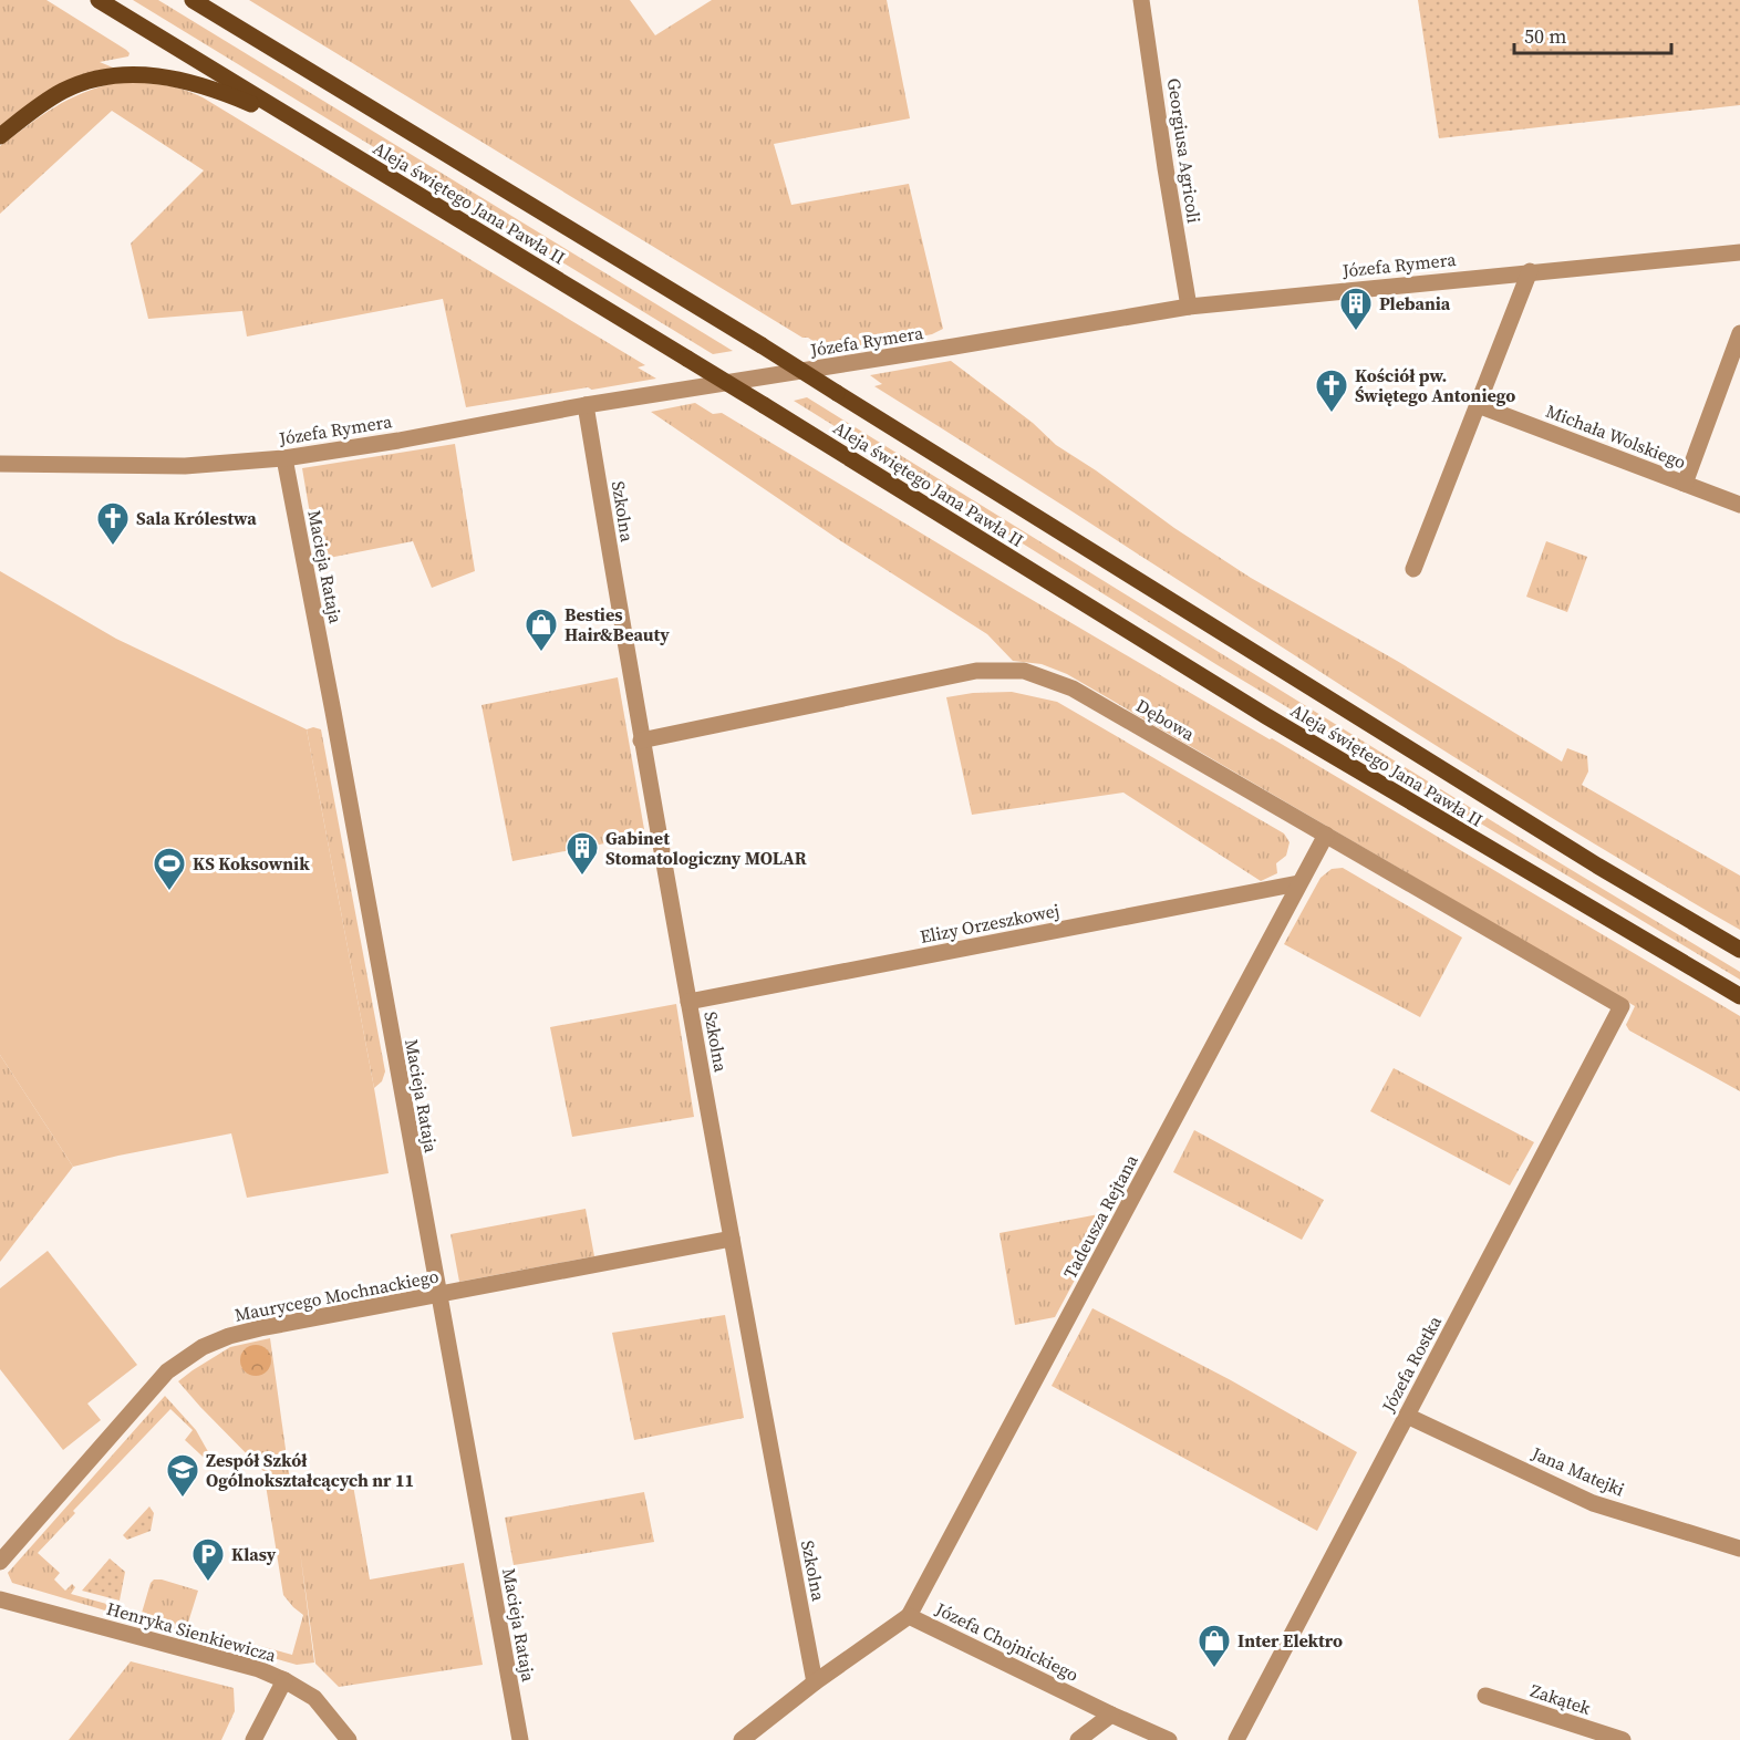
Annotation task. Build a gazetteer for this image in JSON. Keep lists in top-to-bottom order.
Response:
{
  "streets": {
    "main road": ["Aleja świętego Jana Pawła II"],
    "street": [
      "Georgiusa Agricoli",
      "Józefa Rymera",
      "Michała Wolskiego",
      "Szkolna",
      "Macieja Rataja",
      "Dębowa",
      "Elizy Orzeszkowej",
      "Tadeusza Rejtana",
      "Maurycego Mochnackiego",
      "Józefa Rostka",
      "Jana Matejki",
      "Henryka Sienkiewicza",
      "Józefa Chojnickiego",
      "Zakątek"
    ]
  },
  "crossings": [
    ["Georgiusa Agricoli", "Józefa Rymera"],
    ["Józefa Rymera", "Szkolna"],
    ["Józefa Rymera", "Macieja Rataja"],
    ["Szkolna", "Dębowa"],
    ["Szkolna", "Elizy Orzeszkowej"],
    ["Szkolna", "Maurycego Mochnackiego"],
    ["Szkolna", "Józefa Chojnickiego"],
    ["Macieja Rataja", "Maurycego Mochnackiego"],
    ["Dębowa", "Tadeusza Rejtana"],
    ["Dębowa", "Józefa Rostka"],
    ["Elizy Orzeszkowej", "Tadeusza Rejtana"],
    ["Tadeusza Rejtana", "Józefa Chojnickiego"],
    ["Józefa Rostka", "Jana Matejki"]
  ],
  "places": {
    "building": ["Plebania", "Gabinet Stomatologiczny MOLAR"],
    "church": ["Kościół pw. Świętego Antoniego", "Sala Królestwa"],
    "shop": ["Besties Hair&Beauty", "Inter Elektro"],
    "sports": ["KS Koksownik"],
    "school or university": ["Zespół Szkół Ogólnokształcących nr 11"],
    "parking": ["Klasy"]
  },
  "scale_bar": "50 m"
}
